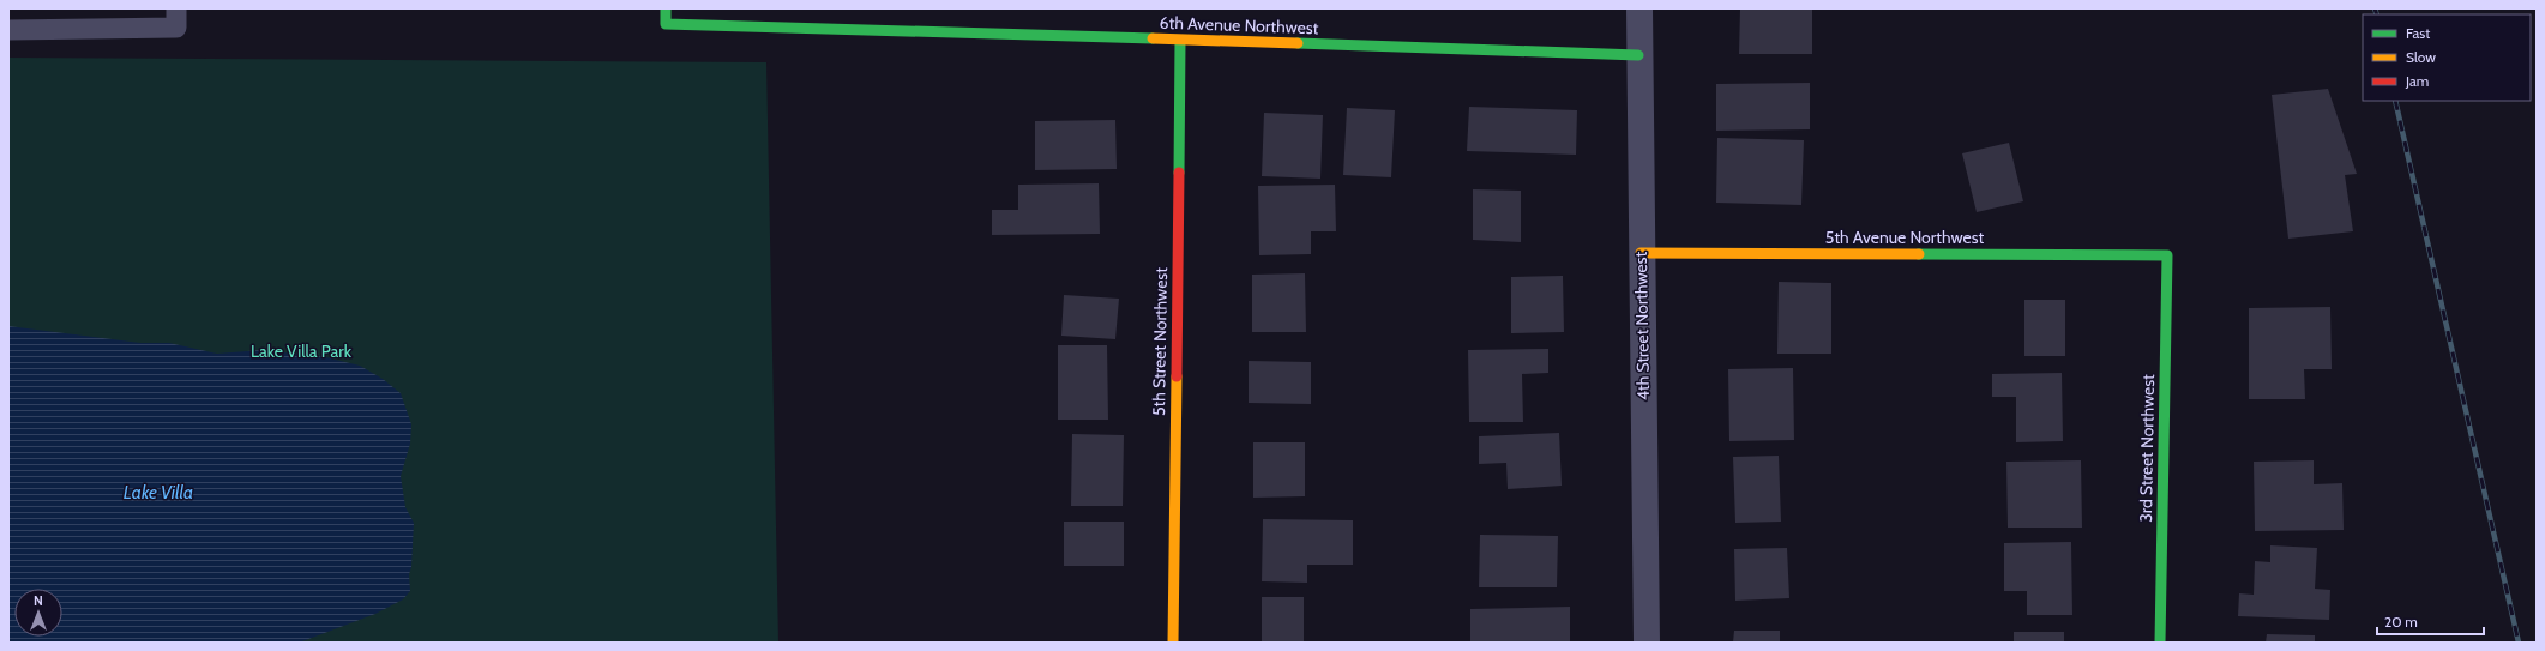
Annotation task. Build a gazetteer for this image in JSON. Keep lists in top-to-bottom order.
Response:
{
  "streets": {
    "street": [
      "6th Avenue Northwest",
      "5th Avenue Northwest",
      "4th Street Northwest",
      "5th Street Northwest",
      "3rd Street Northwest"
    ]
  },
  "crossings": [
    ["6th Avenue Northwest", "4th Street Northwest"],
    ["6th Avenue Northwest", "5th Street Northwest"],
    ["5th Avenue Northwest", "4th Street Northwest"],
    ["5th Avenue Northwest", "3rd Street Northwest"]
  ],
  "water": ["Lake Villa"],
  "parks": ["Lake Villa Park"],
  "legend": ["Fast", "Slow", "Jam"],
  "scale_bar": "20 m",
  "north": "top"
}
